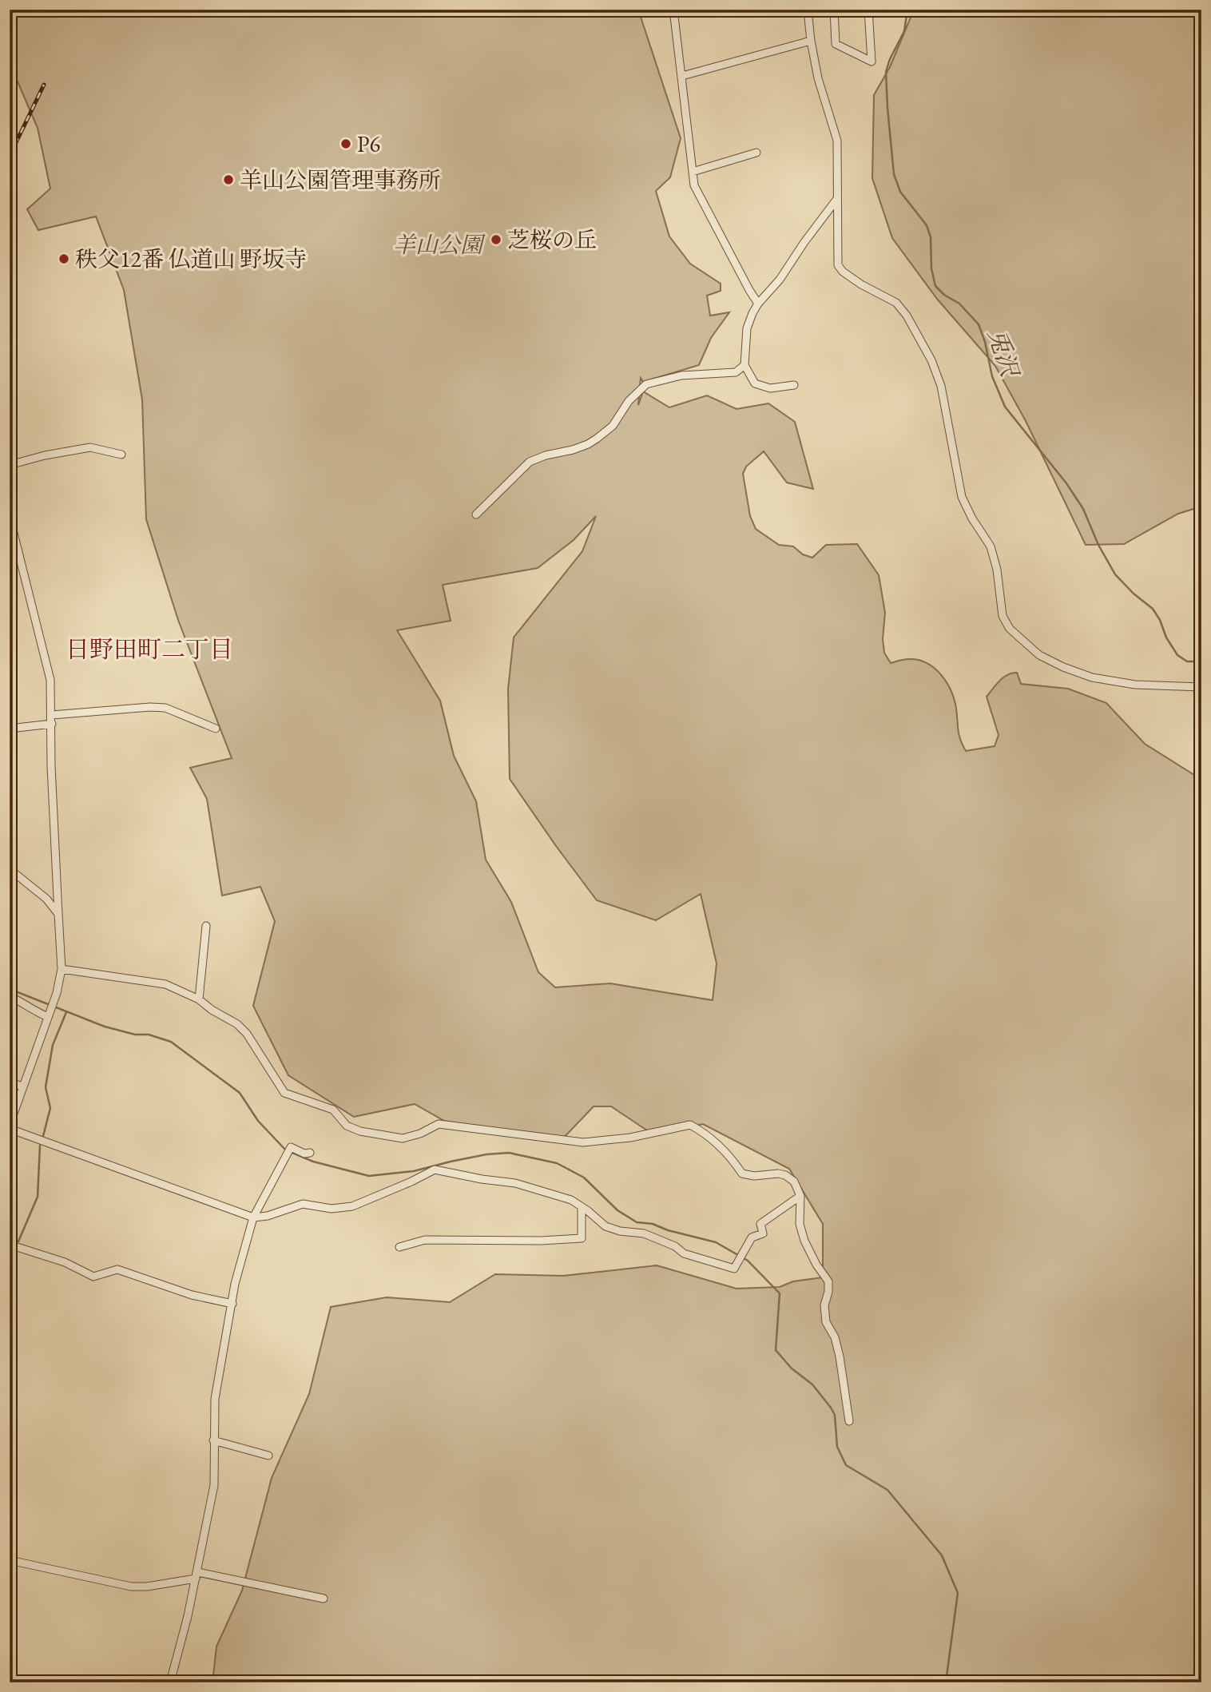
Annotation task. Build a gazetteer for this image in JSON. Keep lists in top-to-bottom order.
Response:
{
  "districts": ["日野田町二丁目"],
  "water": ["兎沢"],
  "parks": ["羊山公園"],
  "places": [
    "P6",
    "羊山公園管理事務所",
    "芝桜の丘",
    "秩父12番 仏道山 野坂寺"
  ]
}
